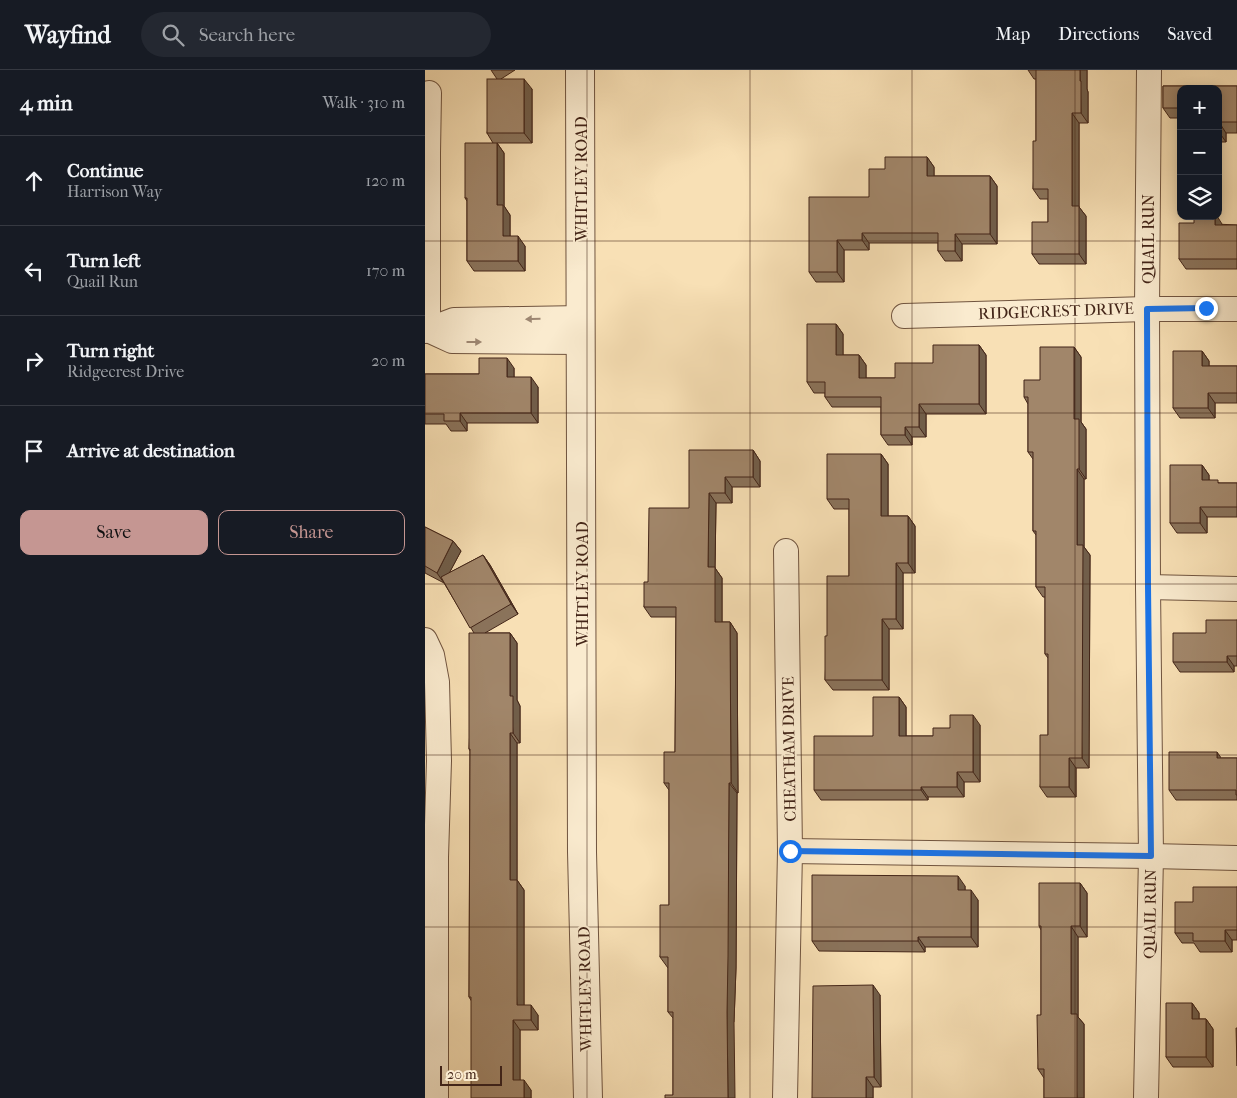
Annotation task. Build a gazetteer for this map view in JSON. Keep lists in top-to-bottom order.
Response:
{
  "streets": {
    "street": [
      "WHITLEY ROAD",
      "QUAIL RUN",
      "RIDGECREST DRIVE",
      "CHEATHAM DRIVE"
    ]
  },
  "crossings": [
    ["QUAIL RUN", "RIDGECREST DRIVE"]
  ],
  "scale_bar": "20 m",
  "page": {
    "header": "Wayfind",
    "search": "Search here",
    "nav": ["Map", "Directions", "Saved"],
    "heading": ["4 min", "Walk · 310 m"],
    "map_buttons": ["+", "−"],
    "list": [
      ["Continue", "Harrison Way", "120 m"],
      ["Turn left", "Quail Run", "170 m"],
      ["Turn right", "Ridgecrest Drive", "20 m"],
      "Arrive at destination"
    ],
    "buttons": ["Save", "Share"],
    "scale": "20 m"
  }
}
